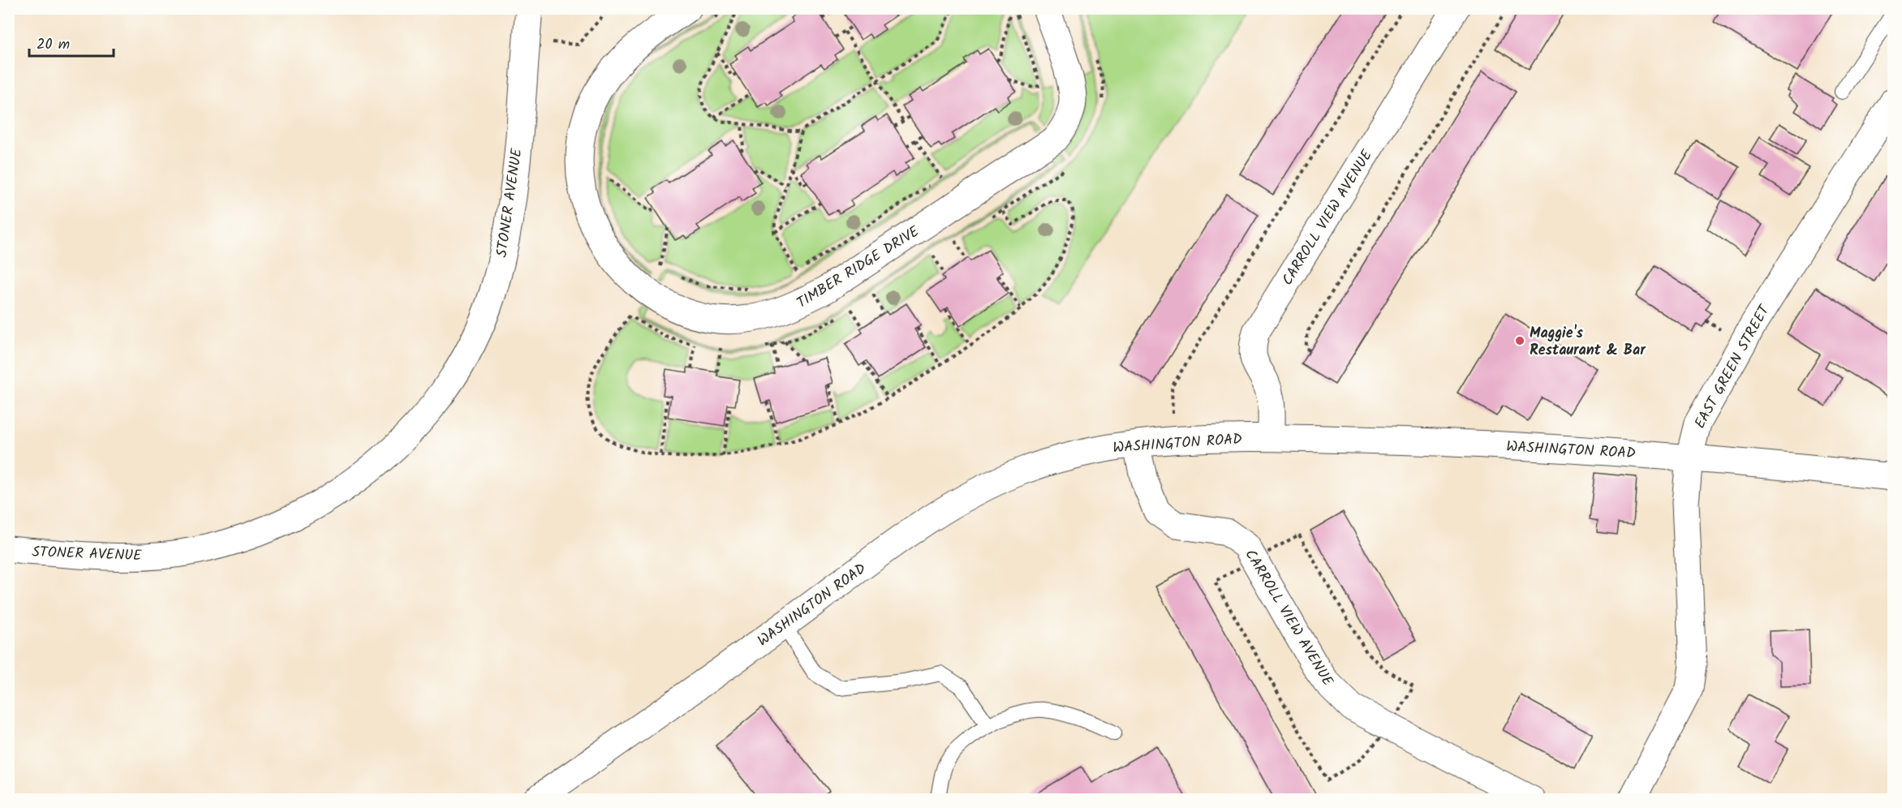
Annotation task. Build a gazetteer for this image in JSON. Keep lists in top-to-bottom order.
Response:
{
  "streets": {
    "street": [
      "STONER AVENUE",
      "CARROLL VIEW AVENUE",
      "TIMBER RIDGE DRIVE",
      "EAST GREEN STREET",
      "WASHINGTON ROAD"
    ]
  },
  "crossings": [
    ["CARROLL VIEW AVENUE", "WASHINGTON ROAD"],
    ["EAST GREEN STREET", "WASHINGTON ROAD"]
  ],
  "places": ["Maggie's Restaurant & Bar"],
  "scale_bar": "20 m"
}
